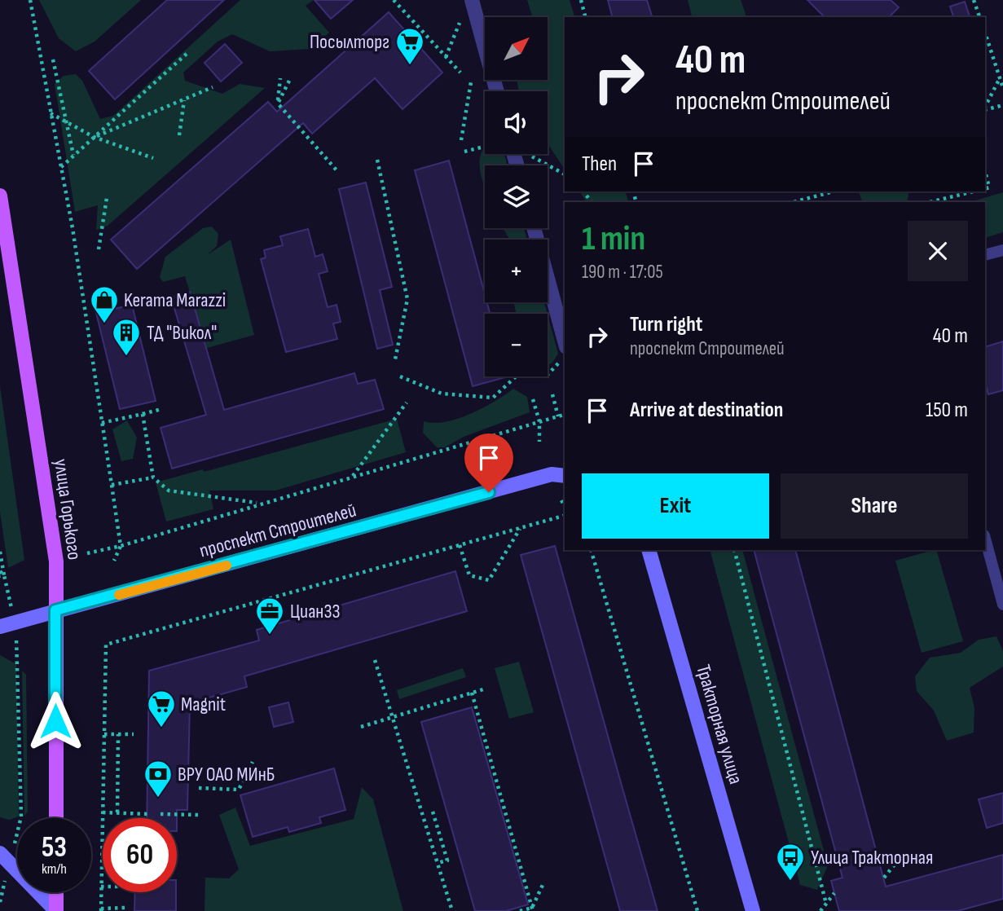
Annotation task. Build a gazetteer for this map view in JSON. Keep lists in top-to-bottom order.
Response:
{
  "streets": {
    "main road": ["улица Горького", "проспект Строителей", "Тракторная улица"]
  },
  "crossings": [
    ["улица Горького", "проспект Строителей"]
  ],
  "places": {
    "supermarket": ["Посылторг", "Magnit"],
    "shop": ["Kerama Marazzi"],
    "building": ["ТД \"Викол\""],
    "office": ["Циан33"],
    "bank": ["ВРУ ОАО МИнБ"],
    "bus stop": ["Улица Тракторная"]
  },
  "north": "top right",
  "page": {
    "map_buttons": ["+", "−"],
    "turn": ["40 m", "проспект Строителей"],
    "then": "Then",
    "heading": ["1 min", "190 m · 17:05"],
    "list": [
      {
        "name": "Turn right",
        "note": "проспект Строителей",
        "value": "40 m"
      },
      {
        "name": "Arrive at destination",
        "value": "150 m"
      }
    ],
    "buttons": ["Exit", "Share"],
    "speed": "53 km/h",
    "limit": "60"
  }
}
